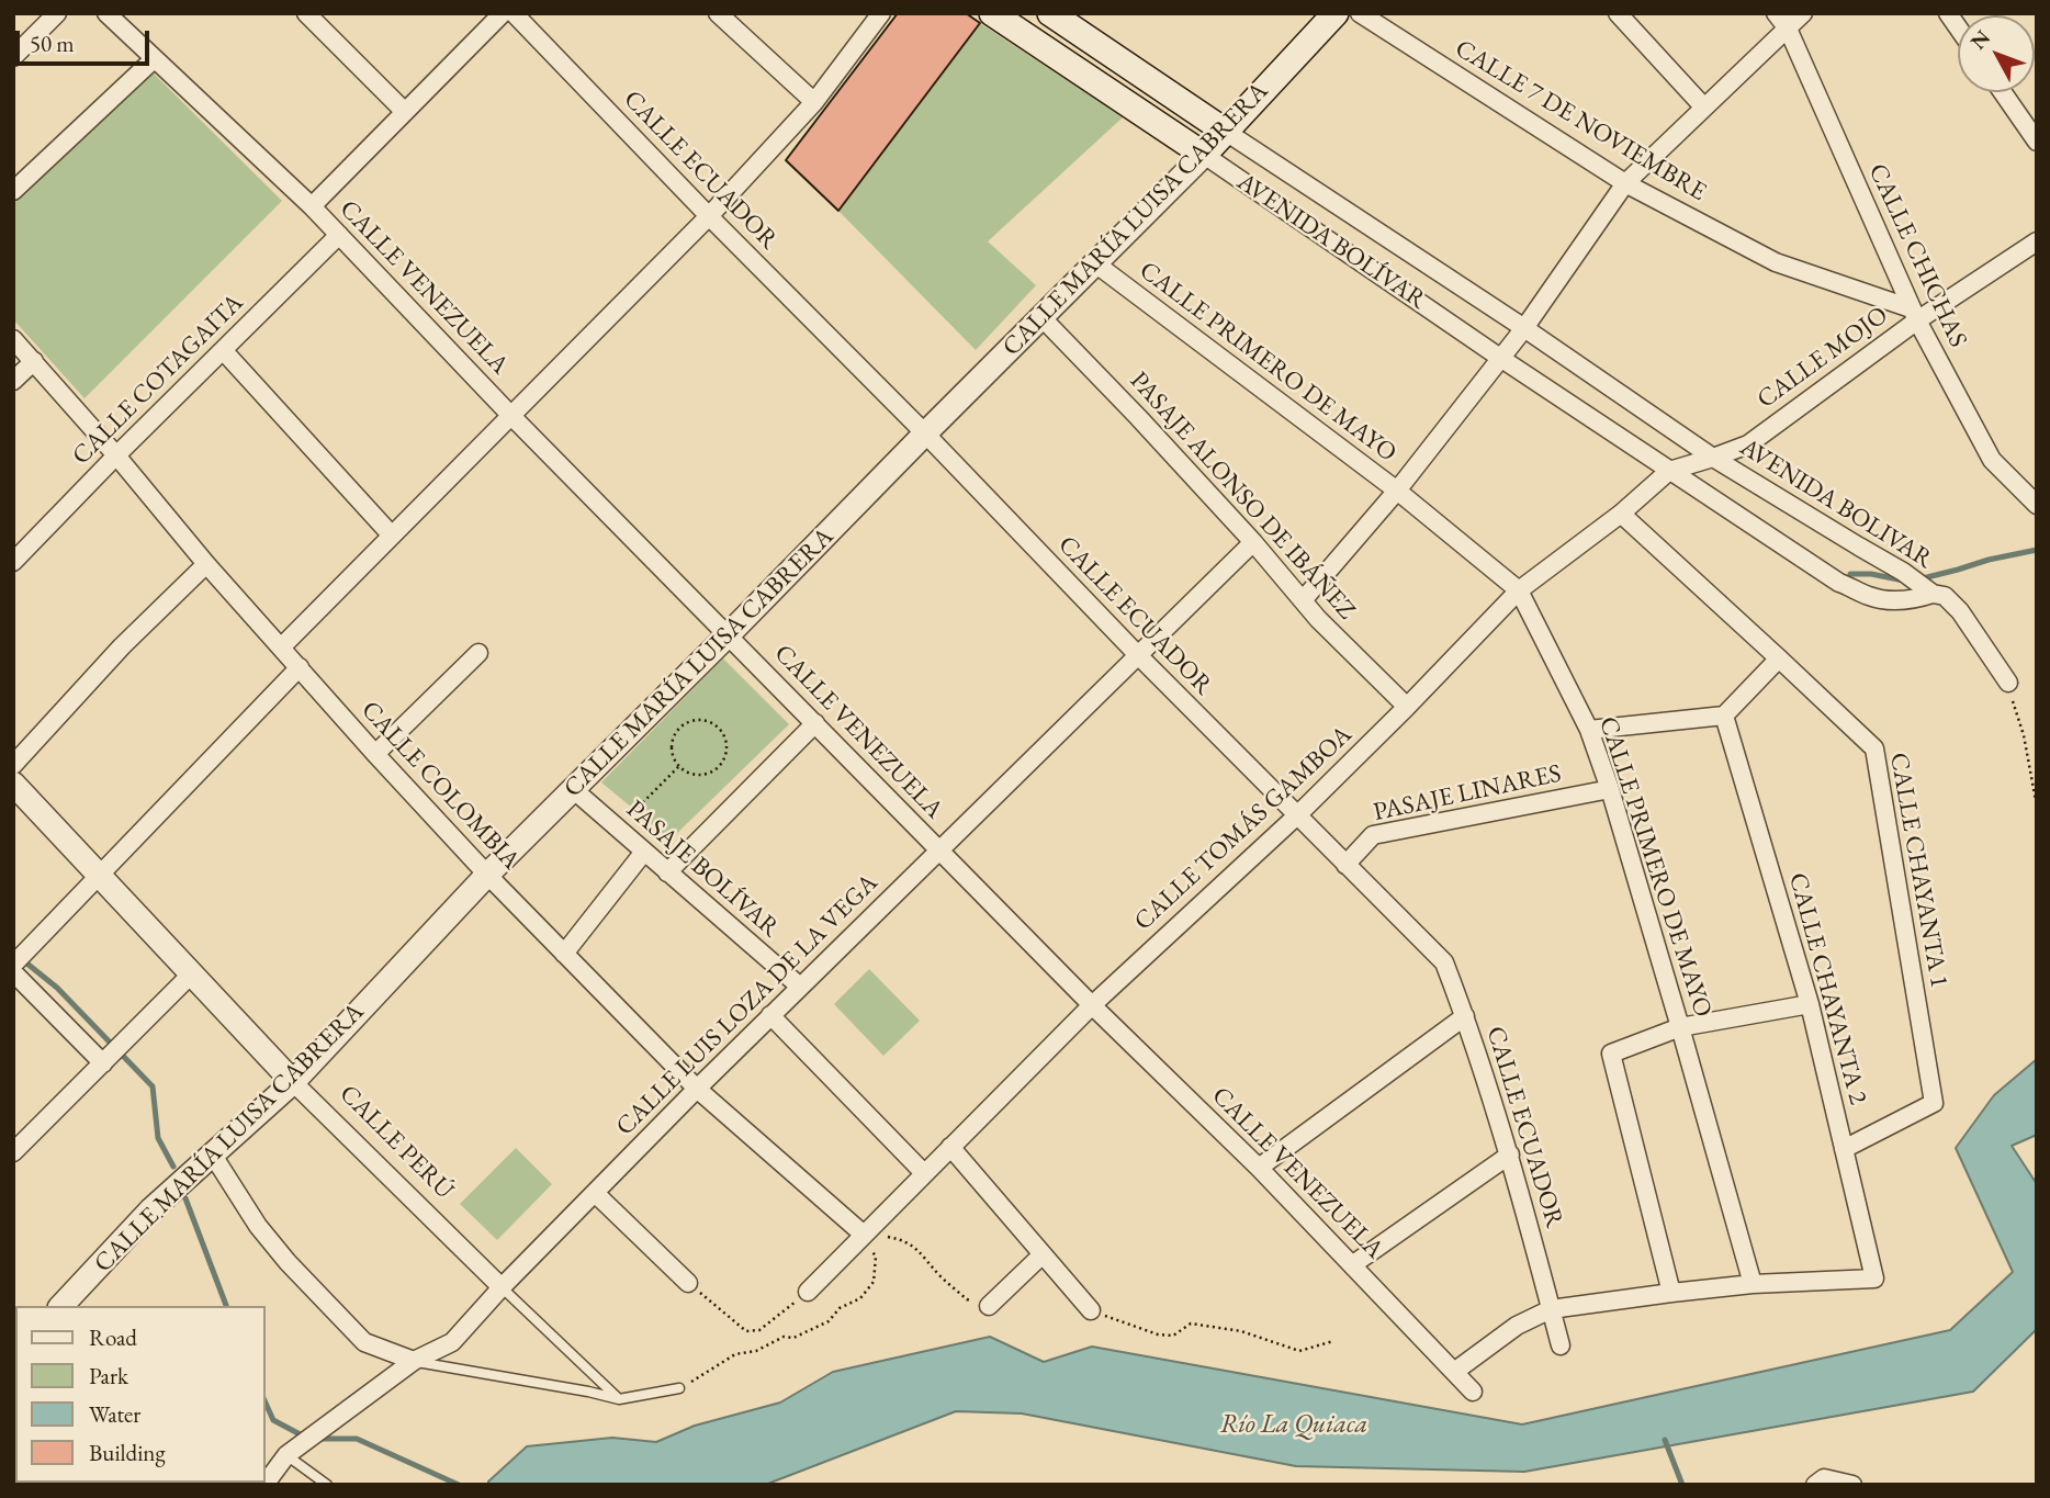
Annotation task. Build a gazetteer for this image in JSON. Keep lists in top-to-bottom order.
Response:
{
  "streets": {
    "main road": ["CALLE MARÍA LUISA CABRERA", "AVENIDA BOLÍVAR"],
    "street": [
      "CALLE 7 DE NOVIEMBRE",
      "CALLE ECUADOR",
      "CALLE CHICHAS",
      "CALLE VENEZUELA",
      "CALLE MOJO",
      "CALLE PRIMERO DE MAYO",
      "CALLE COTAGAITA",
      "PASAJE ALONSO DE IBÁÑEZ",
      "AVENIDA BOLIVAR",
      "CALLE COLOMBIA",
      "PASAJE LINARES",
      "CALLE TOMÁS GAMBOA",
      "PASAJE BOLÍVAR",
      "CALLE CHAYANTA 1",
      "CALLE CHAYANTA 2",
      "CALLE LUIS LOZA DE LA VEGA",
      "CALLE PERÚ"
    ]
  },
  "crossings": [
    ["CALLE 7 DE NOVIEMBRE", "CALLE CHICHAS"],
    ["CALLE 7 DE NOVIEMBRE", "CALLE MOJO"],
    ["CALLE ECUADOR", "CALLE MARÍA LUISA CABRERA"],
    ["CALLE ECUADOR", "PASAJE LINARES"],
    ["CALLE ECUADOR", "CALLE TOMÁS GAMBOA"],
    ["CALLE ECUADOR", "CALLE LUIS LOZA DE LA VEGA"],
    ["CALLE MARÍA LUISA CABRERA", "AVENIDA BOLÍVAR"],
    ["CALLE MARÍA LUISA CABRERA", "CALLE VENEZUELA"],
    ["CALLE MARÍA LUISA CABRERA", "CALLE PRIMERO DE MAYO"],
    ["CALLE MARÍA LUISA CABRERA", "PASAJE ALONSO DE IBÁÑEZ"],
    ["CALLE MARÍA LUISA CABRERA", "CALLE COLOMBIA"],
    ["CALLE MARÍA LUISA CABRERA", "PASAJE BOLÍVAR"],
    ["CALLE MARÍA LUISA CABRERA", "CALLE PERÚ"],
    ["AVENIDA BOLÍVAR", "CALLE MOJO"],
    ["AVENIDA BOLÍVAR", "AVENIDA BOLIVAR"],
    ["AVENIDA BOLÍVAR", "CALLE TOMÁS GAMBOA"],
    ["CALLE CHICHAS", "CALLE MOJO"],
    ["CALLE VENEZUELA", "CALLE COTAGAITA"],
    ["CALLE VENEZUELA", "CALLE TOMÁS GAMBOA"],
    ["CALLE VENEZUELA", "CALLE LUIS LOZA DE LA VEGA"],
    ["CALLE MOJO", "AVENIDA BOLIVAR"],
    ["CALLE MOJO", "CALLE TOMÁS GAMBOA"],
    ["CALLE PRIMERO DE MAYO", "PASAJE LINARES"],
    ["CALLE PRIMERO DE MAYO", "CALLE TOMÁS GAMBOA"],
    ["CALLE PRIMERO DE MAYO", "CALLE CHAYANTA 2"],
    ["CALLE COTAGAITA", "CALLE COLOMBIA"],
    ["PASAJE ALONSO DE IBÁÑEZ", "CALLE TOMÁS GAMBOA"],
    ["PASAJE ALONSO DE IBÁÑEZ", "CALLE LUIS LOZA DE LA VEGA"],
    ["AVENIDA BOLIVAR", "CALLE TOMÁS GAMBOA"],
    ["CALLE COLOMBIA", "CALLE TOMÁS GAMBOA"],
    ["CALLE COLOMBIA", "CALLE LUIS LOZA DE LA VEGA"],
    ["CALLE TOMÁS GAMBOA", "CALLE CHAYANTA 1"],
    ["PASAJE BOLÍVAR", "CALLE LUIS LOZA DE LA VEGA"],
    ["CALLE CHAYANTA 1", "CALLE CHAYANTA 2"],
    ["CALLE LUIS LOZA DE LA VEGA", "CALLE PERÚ"]
  ],
  "water": ["Río La Quiaca"],
  "legend": [
    "Road",
    "Park",
    "Water",
    "Building"
  ],
  "scale_bar": "50 m",
  "north": "top left"
}
